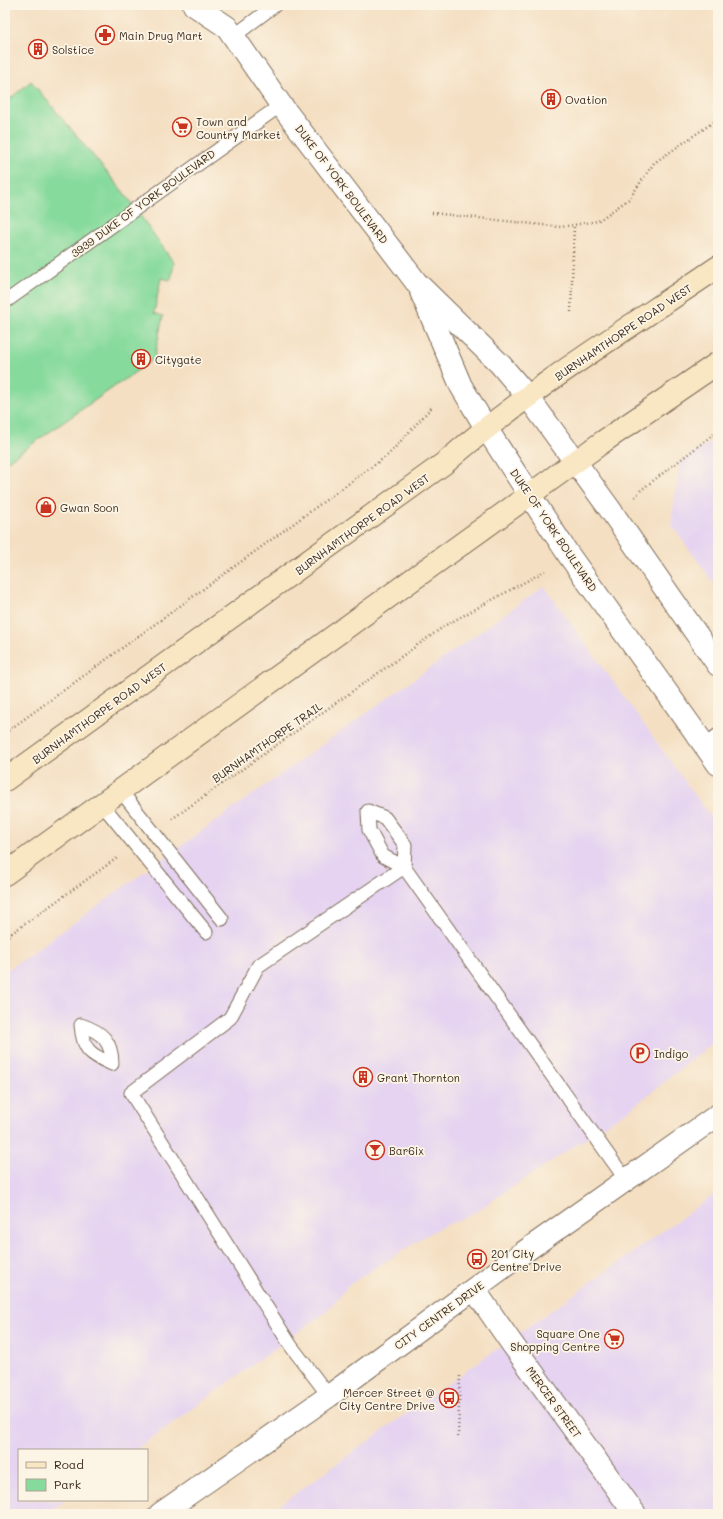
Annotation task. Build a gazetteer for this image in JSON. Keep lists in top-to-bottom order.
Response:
{
  "streets": {
    "main road": ["BURNHAMTHORPE ROAD WEST"],
    "street": ["DUKE OF YORK BOULEVARD", "CITY CENTRE DRIVE", "MERCER STREET"],
    "lane": ["3939 DUKE OF YORK BOULEVARD"],
    "path": ["BURNHAMTHORPE TRAIL"]
  },
  "crossings": [
    ["DUKE OF YORK BOULEVARD", "3939 DUKE OF YORK BOULEVARD"],
    ["DUKE OF YORK BOULEVARD", "BURNHAMTHORPE ROAD WEST"],
    ["CITY CENTRE DRIVE", "MERCER STREET"]
  ],
  "places": {
    "pharmacy": ["Main Drug Mart"],
    "building": [
      "Solstice",
      "Ovation",
      "Citygate",
      "Grant Thornton"
    ],
    "supermarket": ["Town and Country Market", "Square One Shopping Centre"],
    "shop": ["Gwan Soon"],
    "parking": ["Indigo"],
    "bar": ["Bar6ix"],
    "bus stop": ["201 City Centre Drive", "Mercer Street @ City Centre Drive"]
  },
  "legend": ["Road", "Park"]
}
